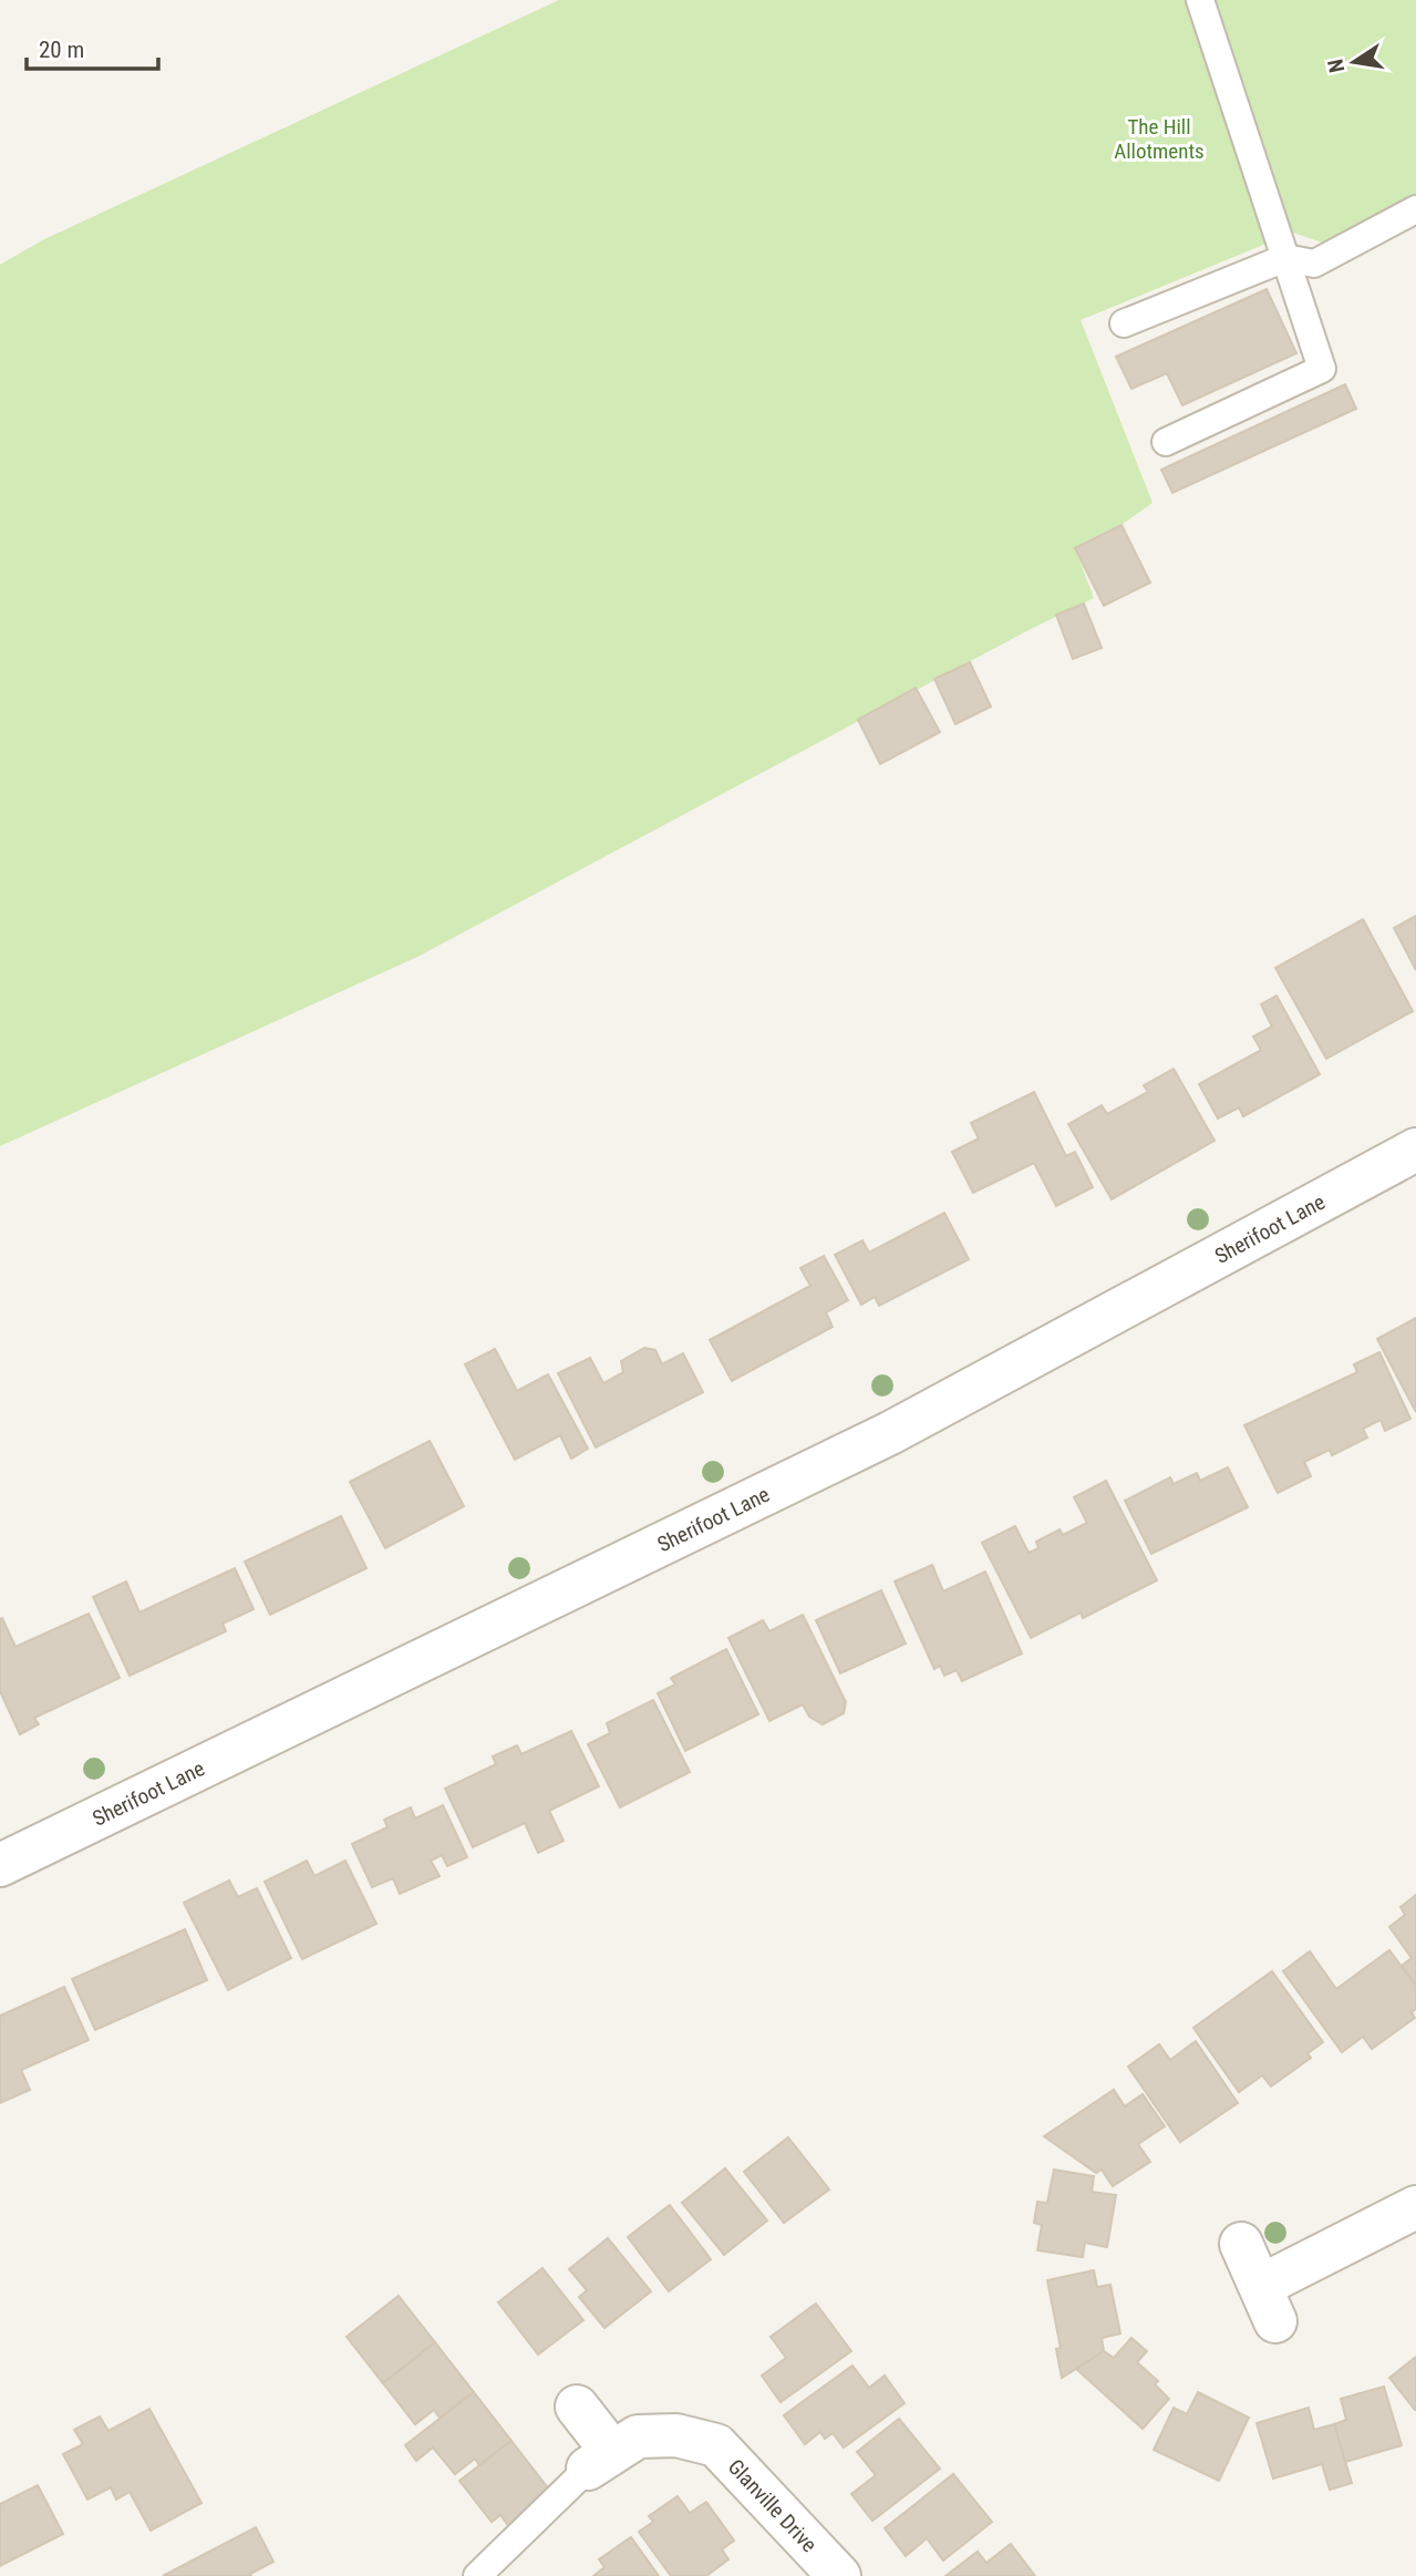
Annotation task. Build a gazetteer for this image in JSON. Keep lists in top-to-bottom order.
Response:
{
  "streets": {
    "street": ["Sherifoot Lane", "Glanville Drive"]
  },
  "parks": ["The Hill Allotments"],
  "scale_bar": "20 m",
  "north": "left"
}
